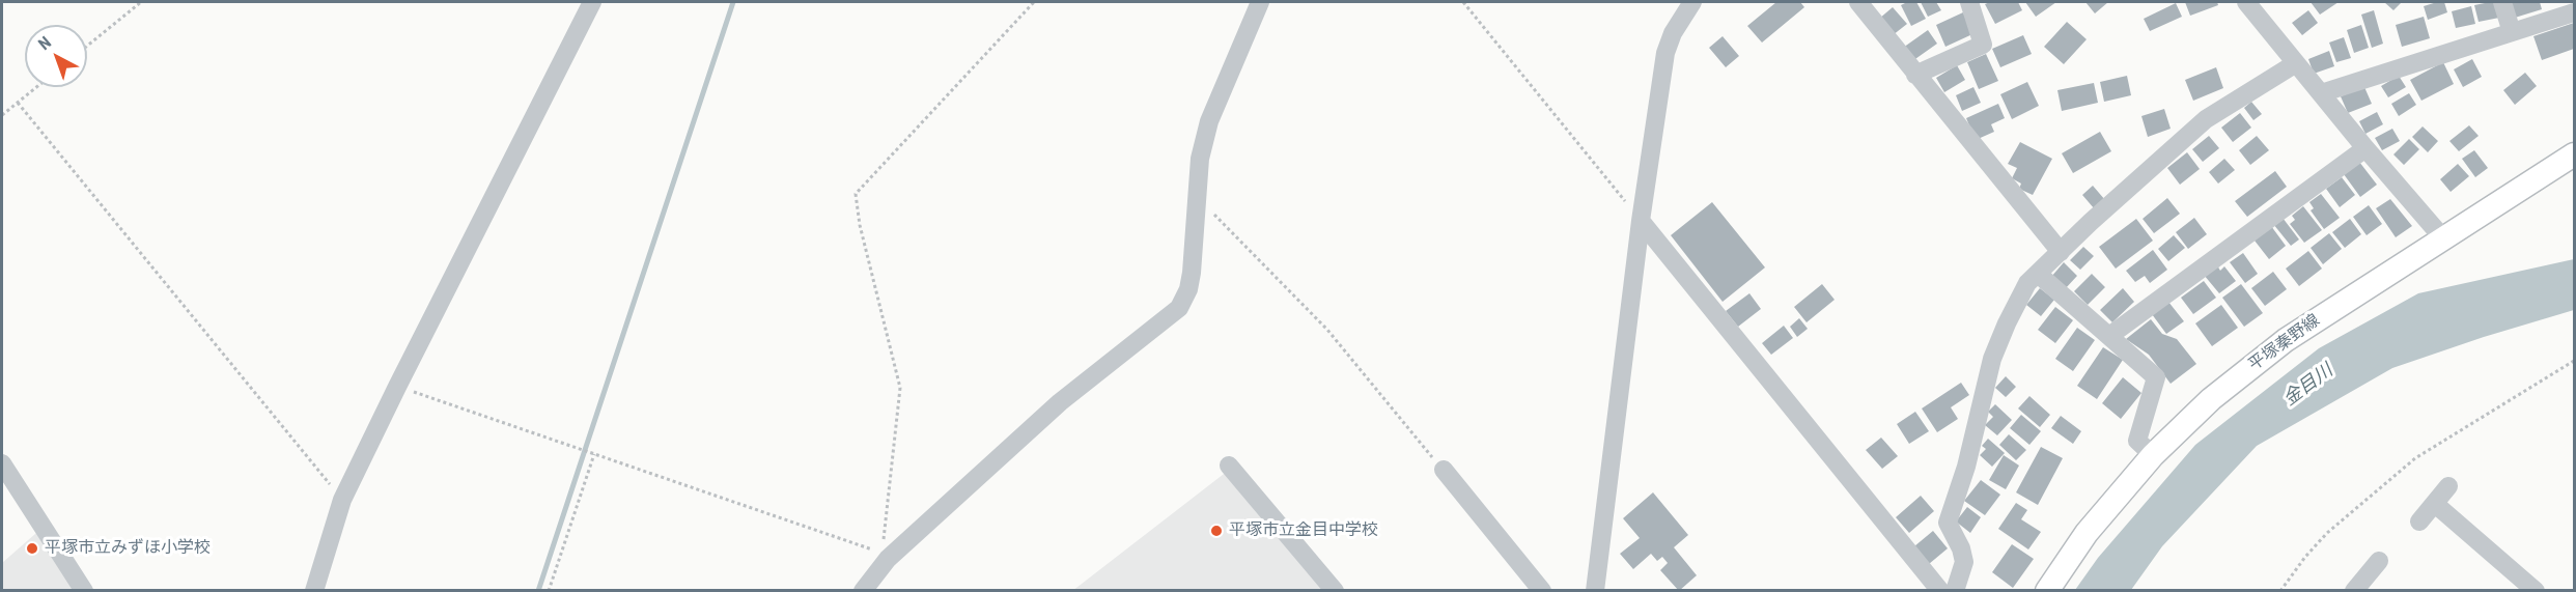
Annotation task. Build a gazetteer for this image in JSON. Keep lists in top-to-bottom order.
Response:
{
  "streets": {
    "main road": ["平塚秦野線"]
  },
  "water": ["金目川"],
  "places": ["平塚市立金目中学校", "平塚市立みずほ小学校"],
  "north": "top left"
}
